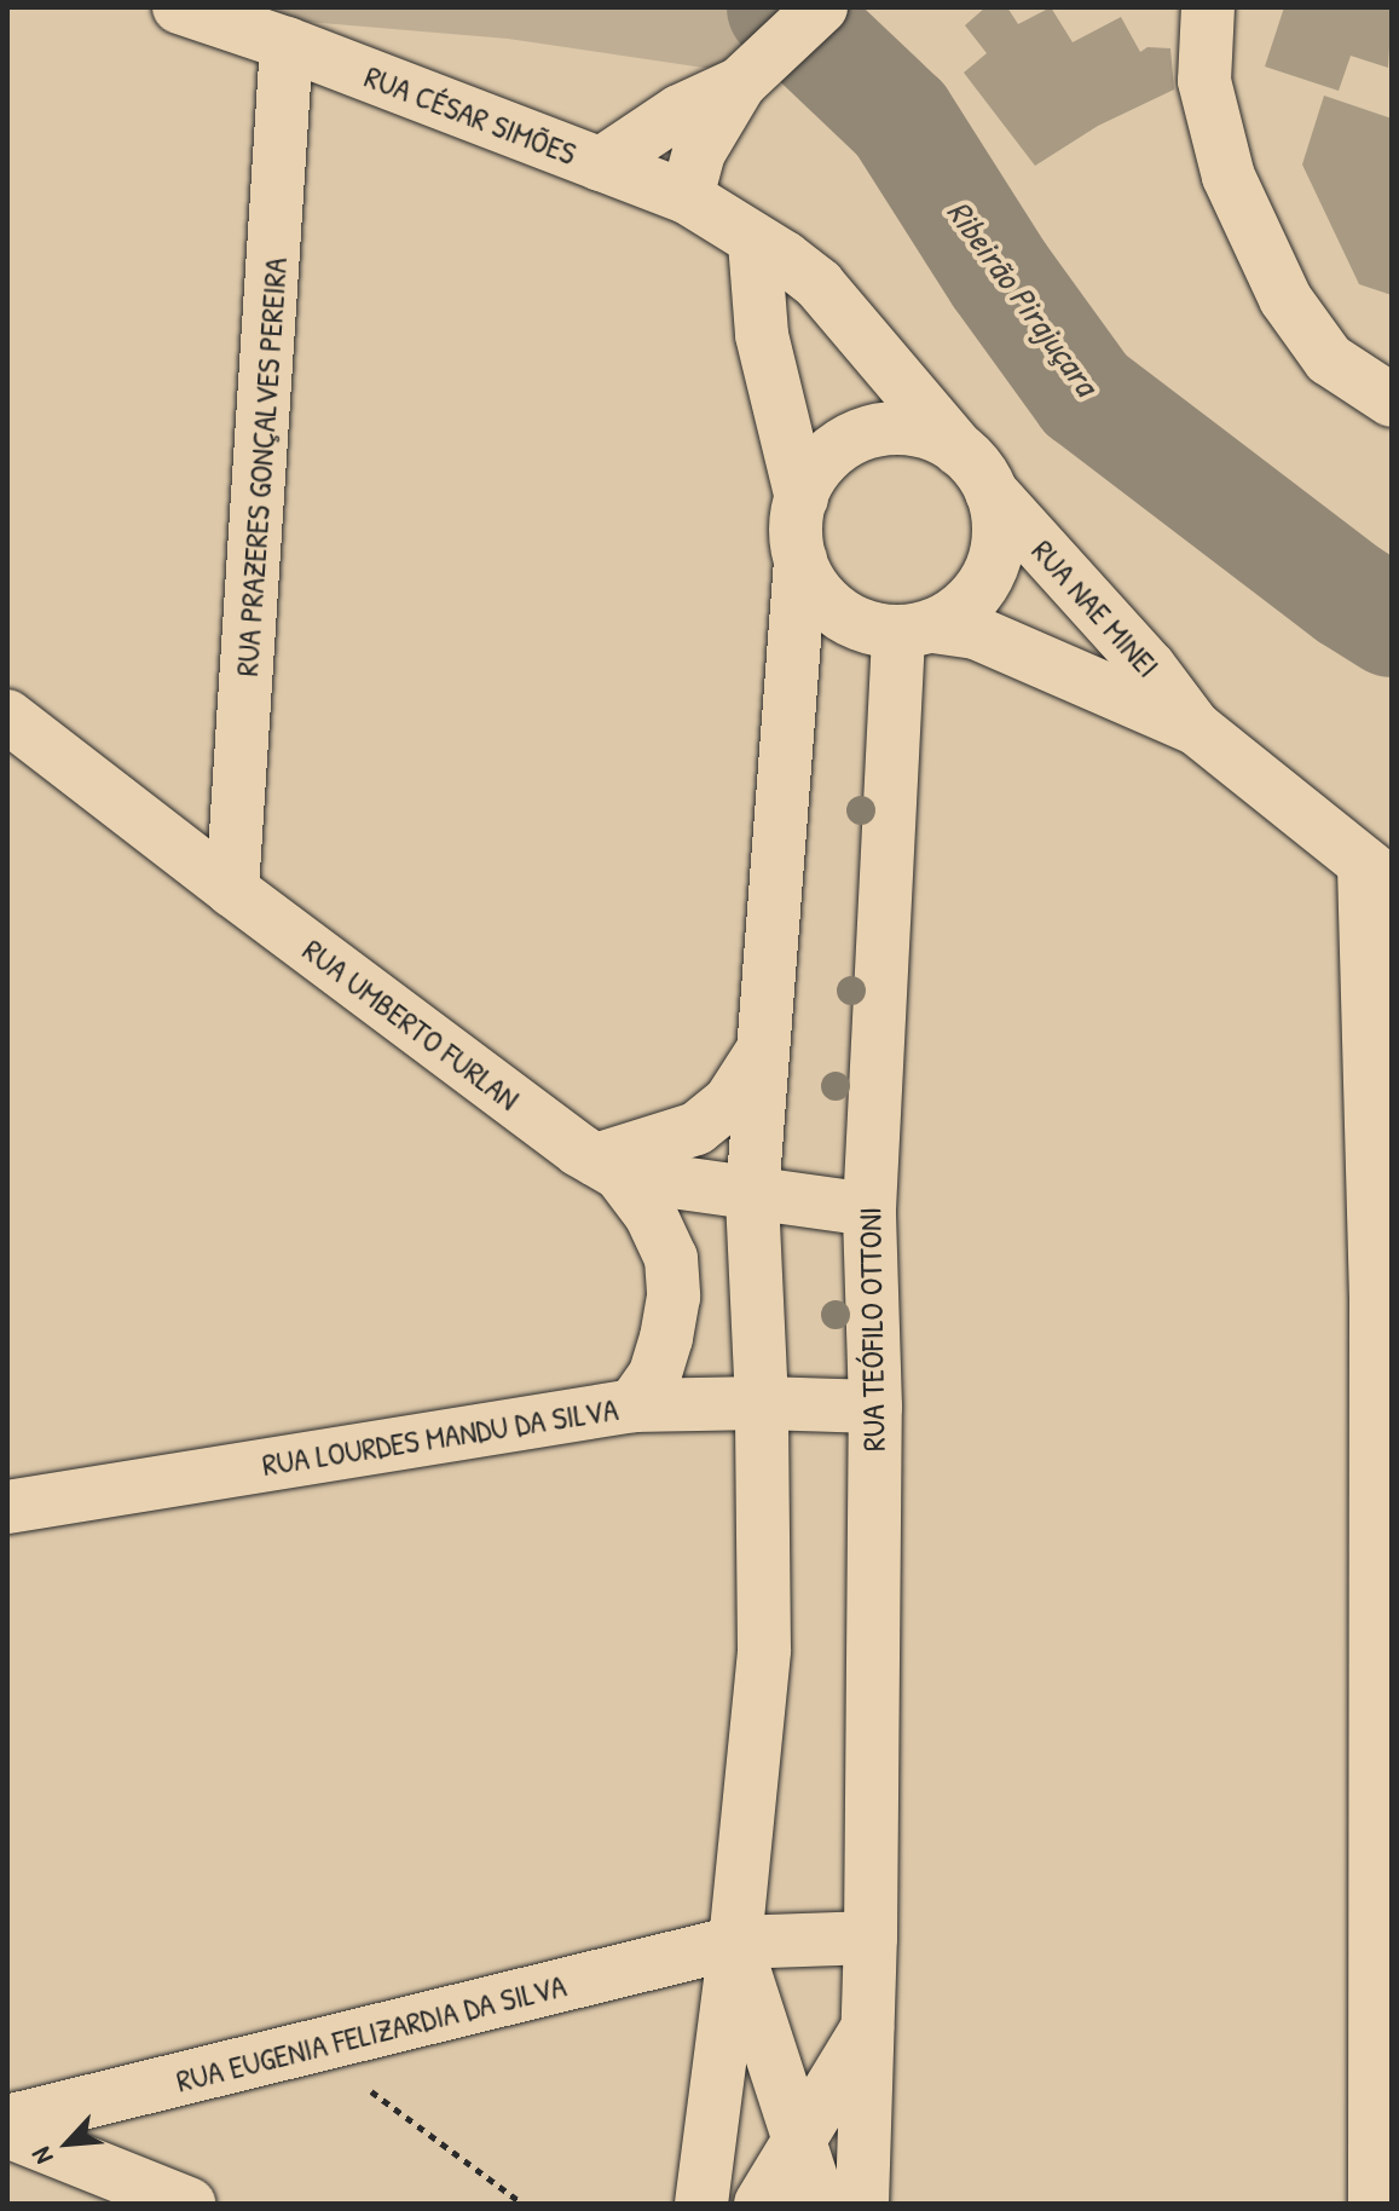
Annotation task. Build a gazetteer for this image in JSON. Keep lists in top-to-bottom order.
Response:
{
  "streets": {
    "street": [
      "RUA CÉSAR SIMÕES",
      "RUA PRAZERES GONÇALVES PEREIRA",
      "RUA NAE MINEI",
      "RUA UMBERTO FURLAN",
      "RUA TEÓFILO OTTONI",
      "RUA LOURDES MANDU DA SILVA",
      "RUA EUGENIA FELIZARDIA DA SILVA"
    ]
  },
  "crossings": [
    ["RUA CÉSAR SIMÕES", "RUA PRAZERES GONÇALVES PEREIRA"],
    ["RUA CÉSAR SIMÕES", "RUA NAE MINEI"],
    ["RUA CÉSAR SIMÕES", "RUA TEÓFILO OTTONI"],
    ["RUA PRAZERES GONÇALVES PEREIRA", "RUA UMBERTO FURLAN"],
    ["RUA NAE MINEI", "RUA TEÓFILO OTTONI"],
    ["RUA UMBERTO FURLAN", "RUA TEÓFILO OTTONI"],
    ["RUA TEÓFILO OTTONI", "RUA LOURDES MANDU DA SILVA"],
    ["RUA TEÓFILO OTTONI", "RUA EUGENIA FELIZARDIA DA SILVA"]
  ],
  "water": ["Ribeirão Pirajuçara"],
  "north": "bottom left"
}
